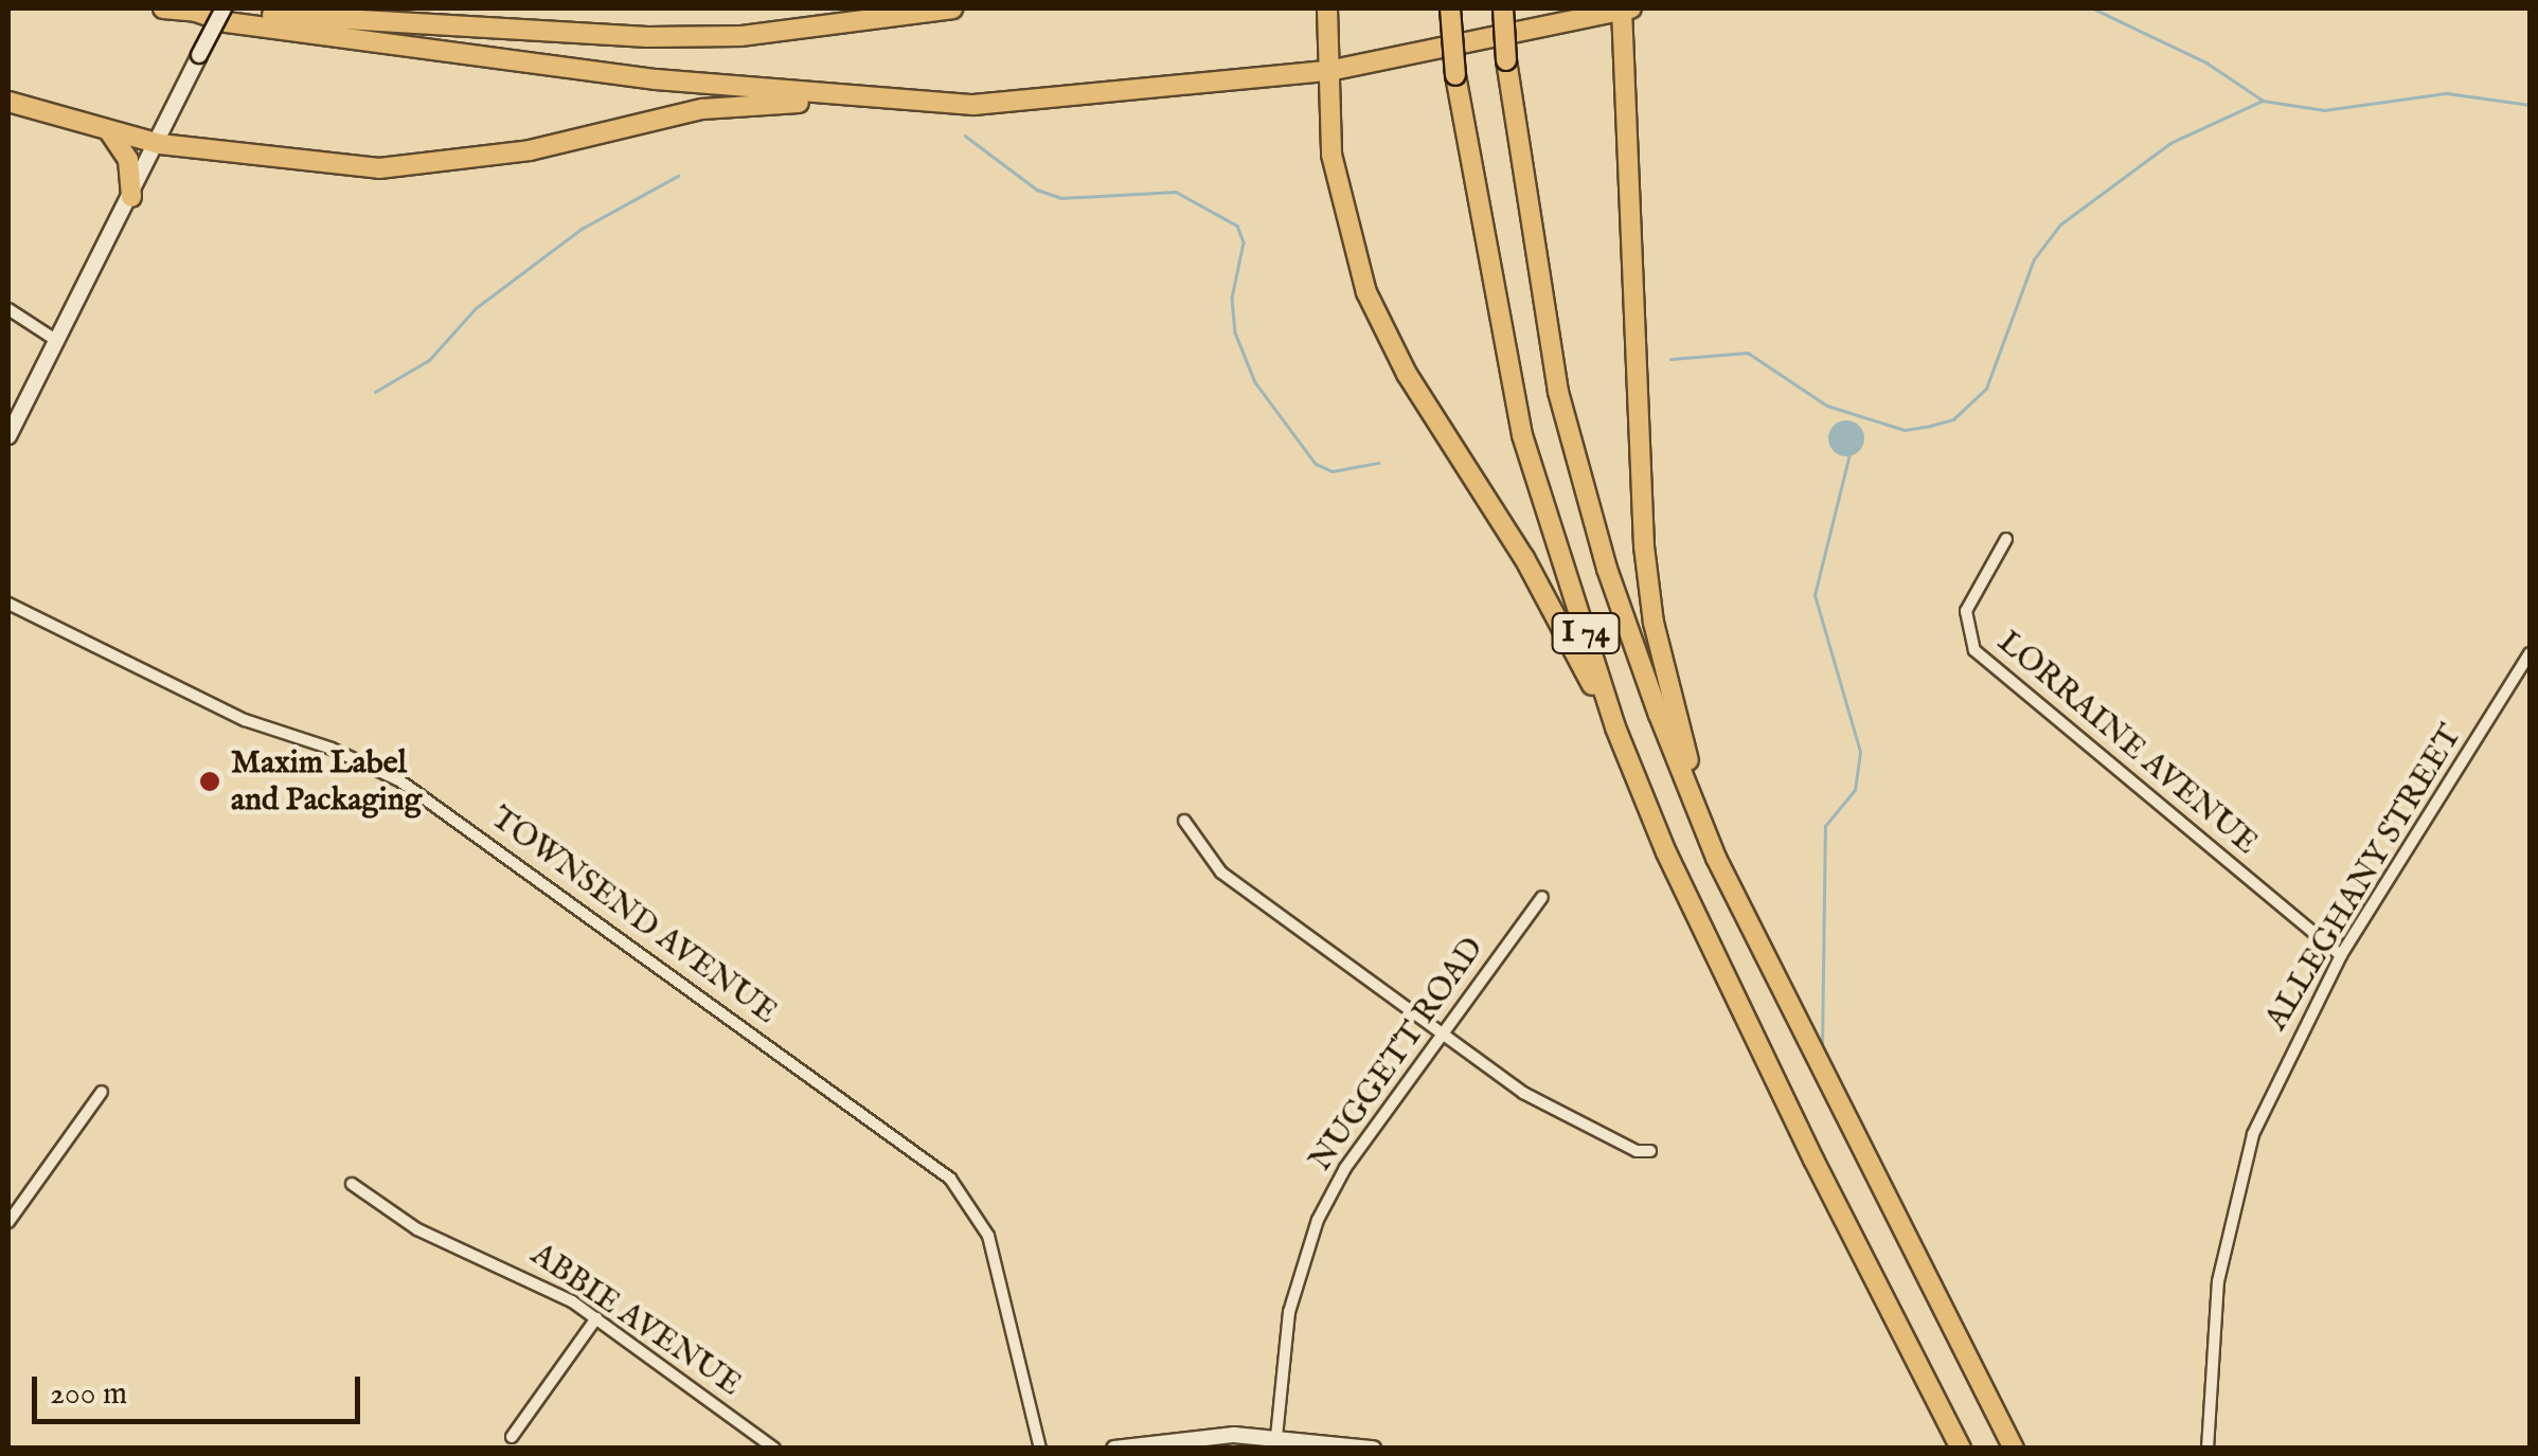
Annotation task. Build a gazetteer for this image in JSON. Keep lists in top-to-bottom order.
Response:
{
  "streets": {
    "highway": ["I 74"],
    "street": [
      "LORRAINE AVENUE",
      "ALLEGHANY STREET",
      "TOWNSEND AVENUE",
      "NUGGETT ROAD",
      "ABBIE AVENUE"
    ]
  },
  "crossings": [
    ["LORRAINE AVENUE", "ALLEGHANY STREET"]
  ],
  "places": ["Maxim Label and Packaging"],
  "scale_bar": "200 m"
}
